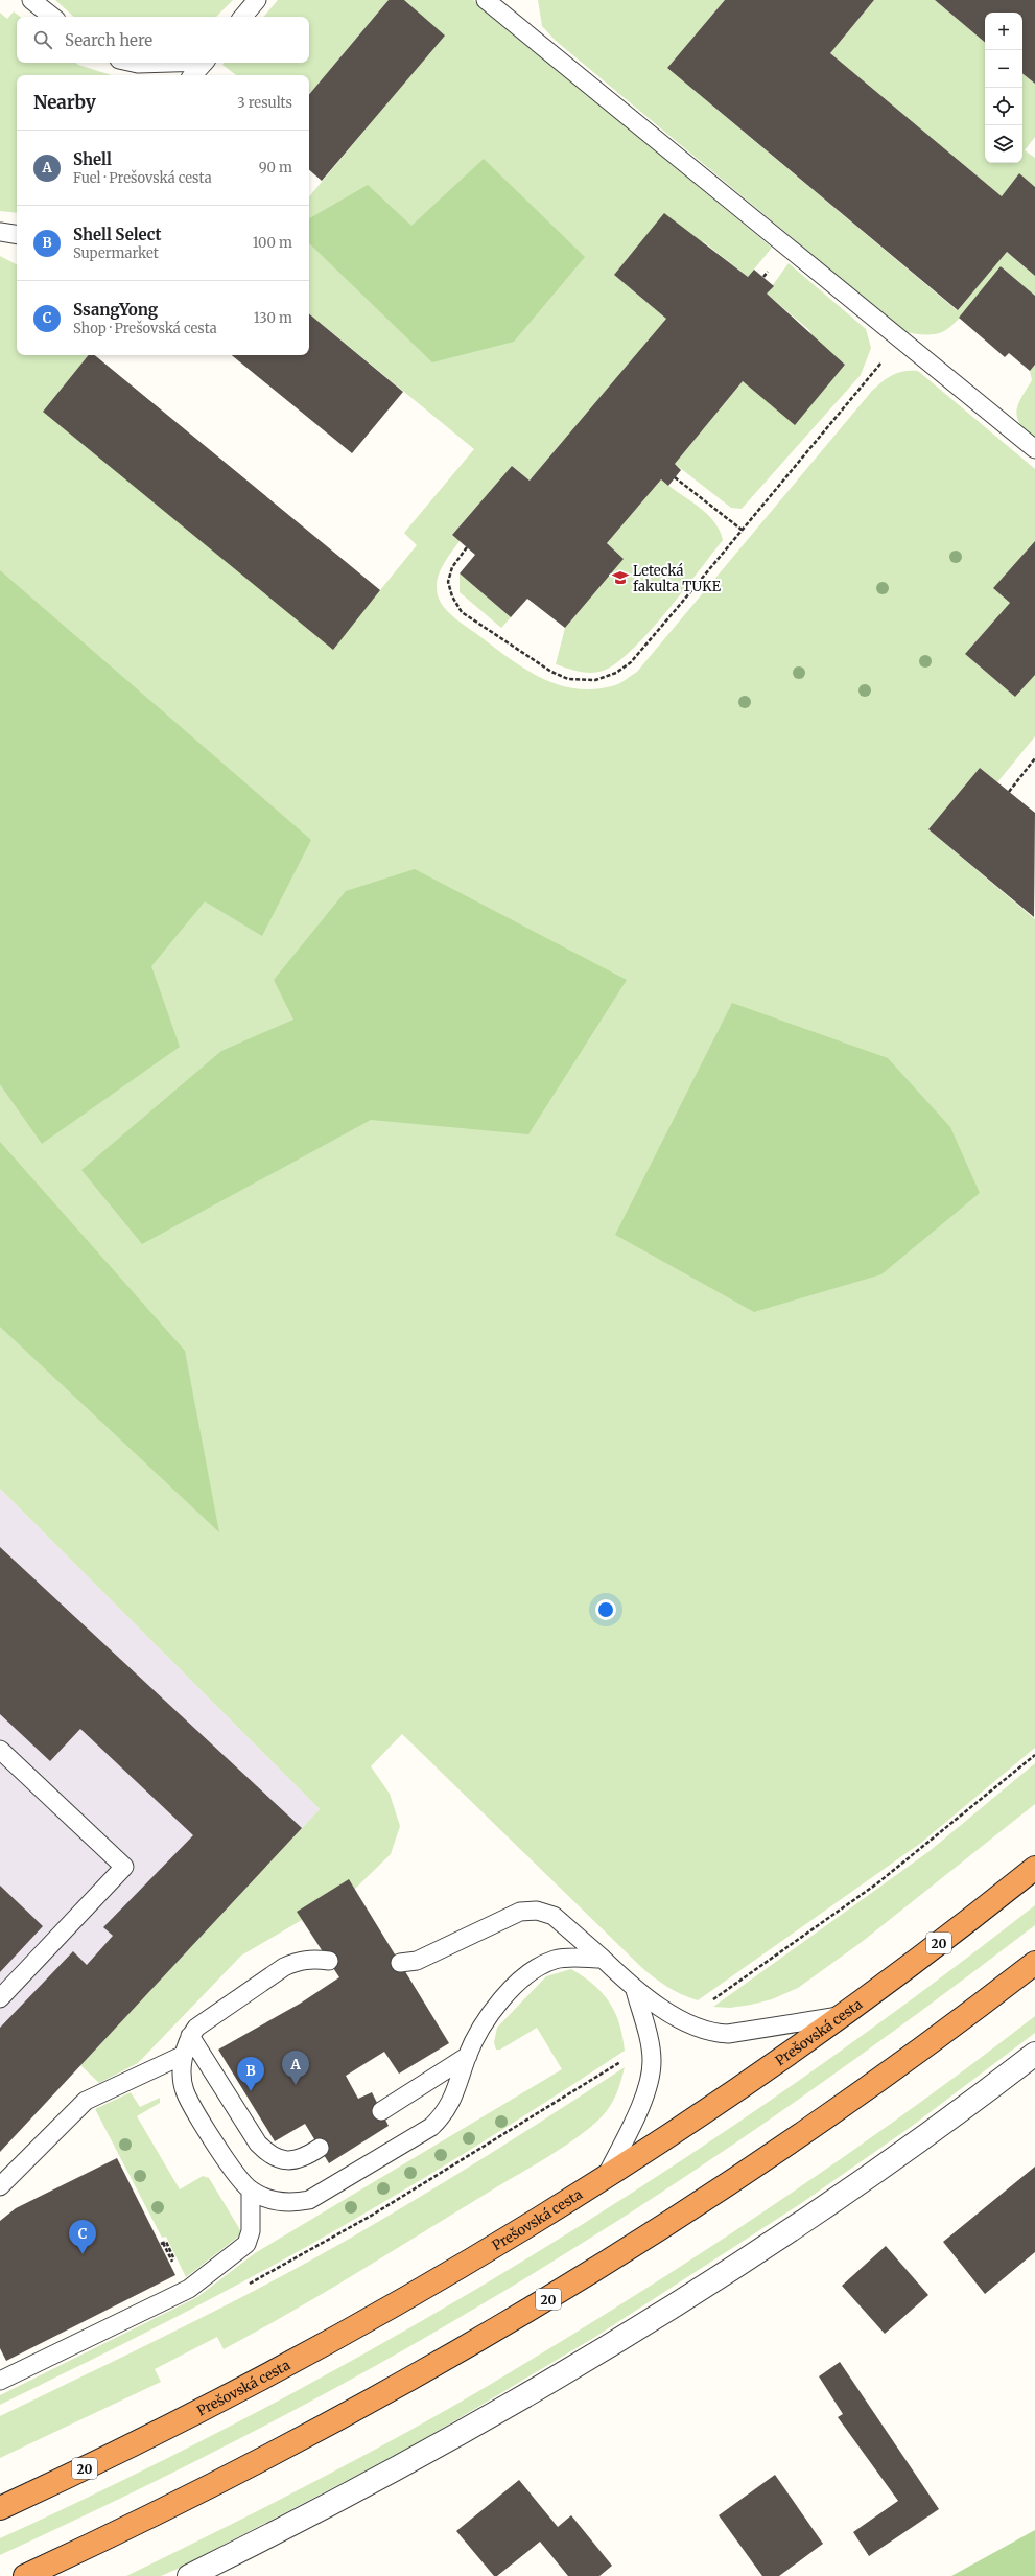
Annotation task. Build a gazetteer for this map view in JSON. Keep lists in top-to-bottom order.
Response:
{
  "streets": {
    "highway": ["20", "Prešovská cesta"]
  },
  "places": {
    "school or university": ["Letecká fakulta TUKE"]
  },
  "page": {
    "map_buttons": ["+", "−"],
    "search": "Search here",
    "heading": ["Nearby", "3 results"],
    "list": [
      {
        "mark": "A",
        "name": "Shell",
        "note": "Fuel · Prešovská cesta",
        "value": "90 m"
      },
      {
        "mark": "B",
        "name": "Shell Select",
        "note": "Supermarket",
        "value": "100 m"
      },
      {
        "mark": "C",
        "name": "SsangYong",
        "note": "Shop · Prešovská cesta",
        "value": "130 m"
      }
    ],
    "pins": ["A", "B", "C"]
  }
}
